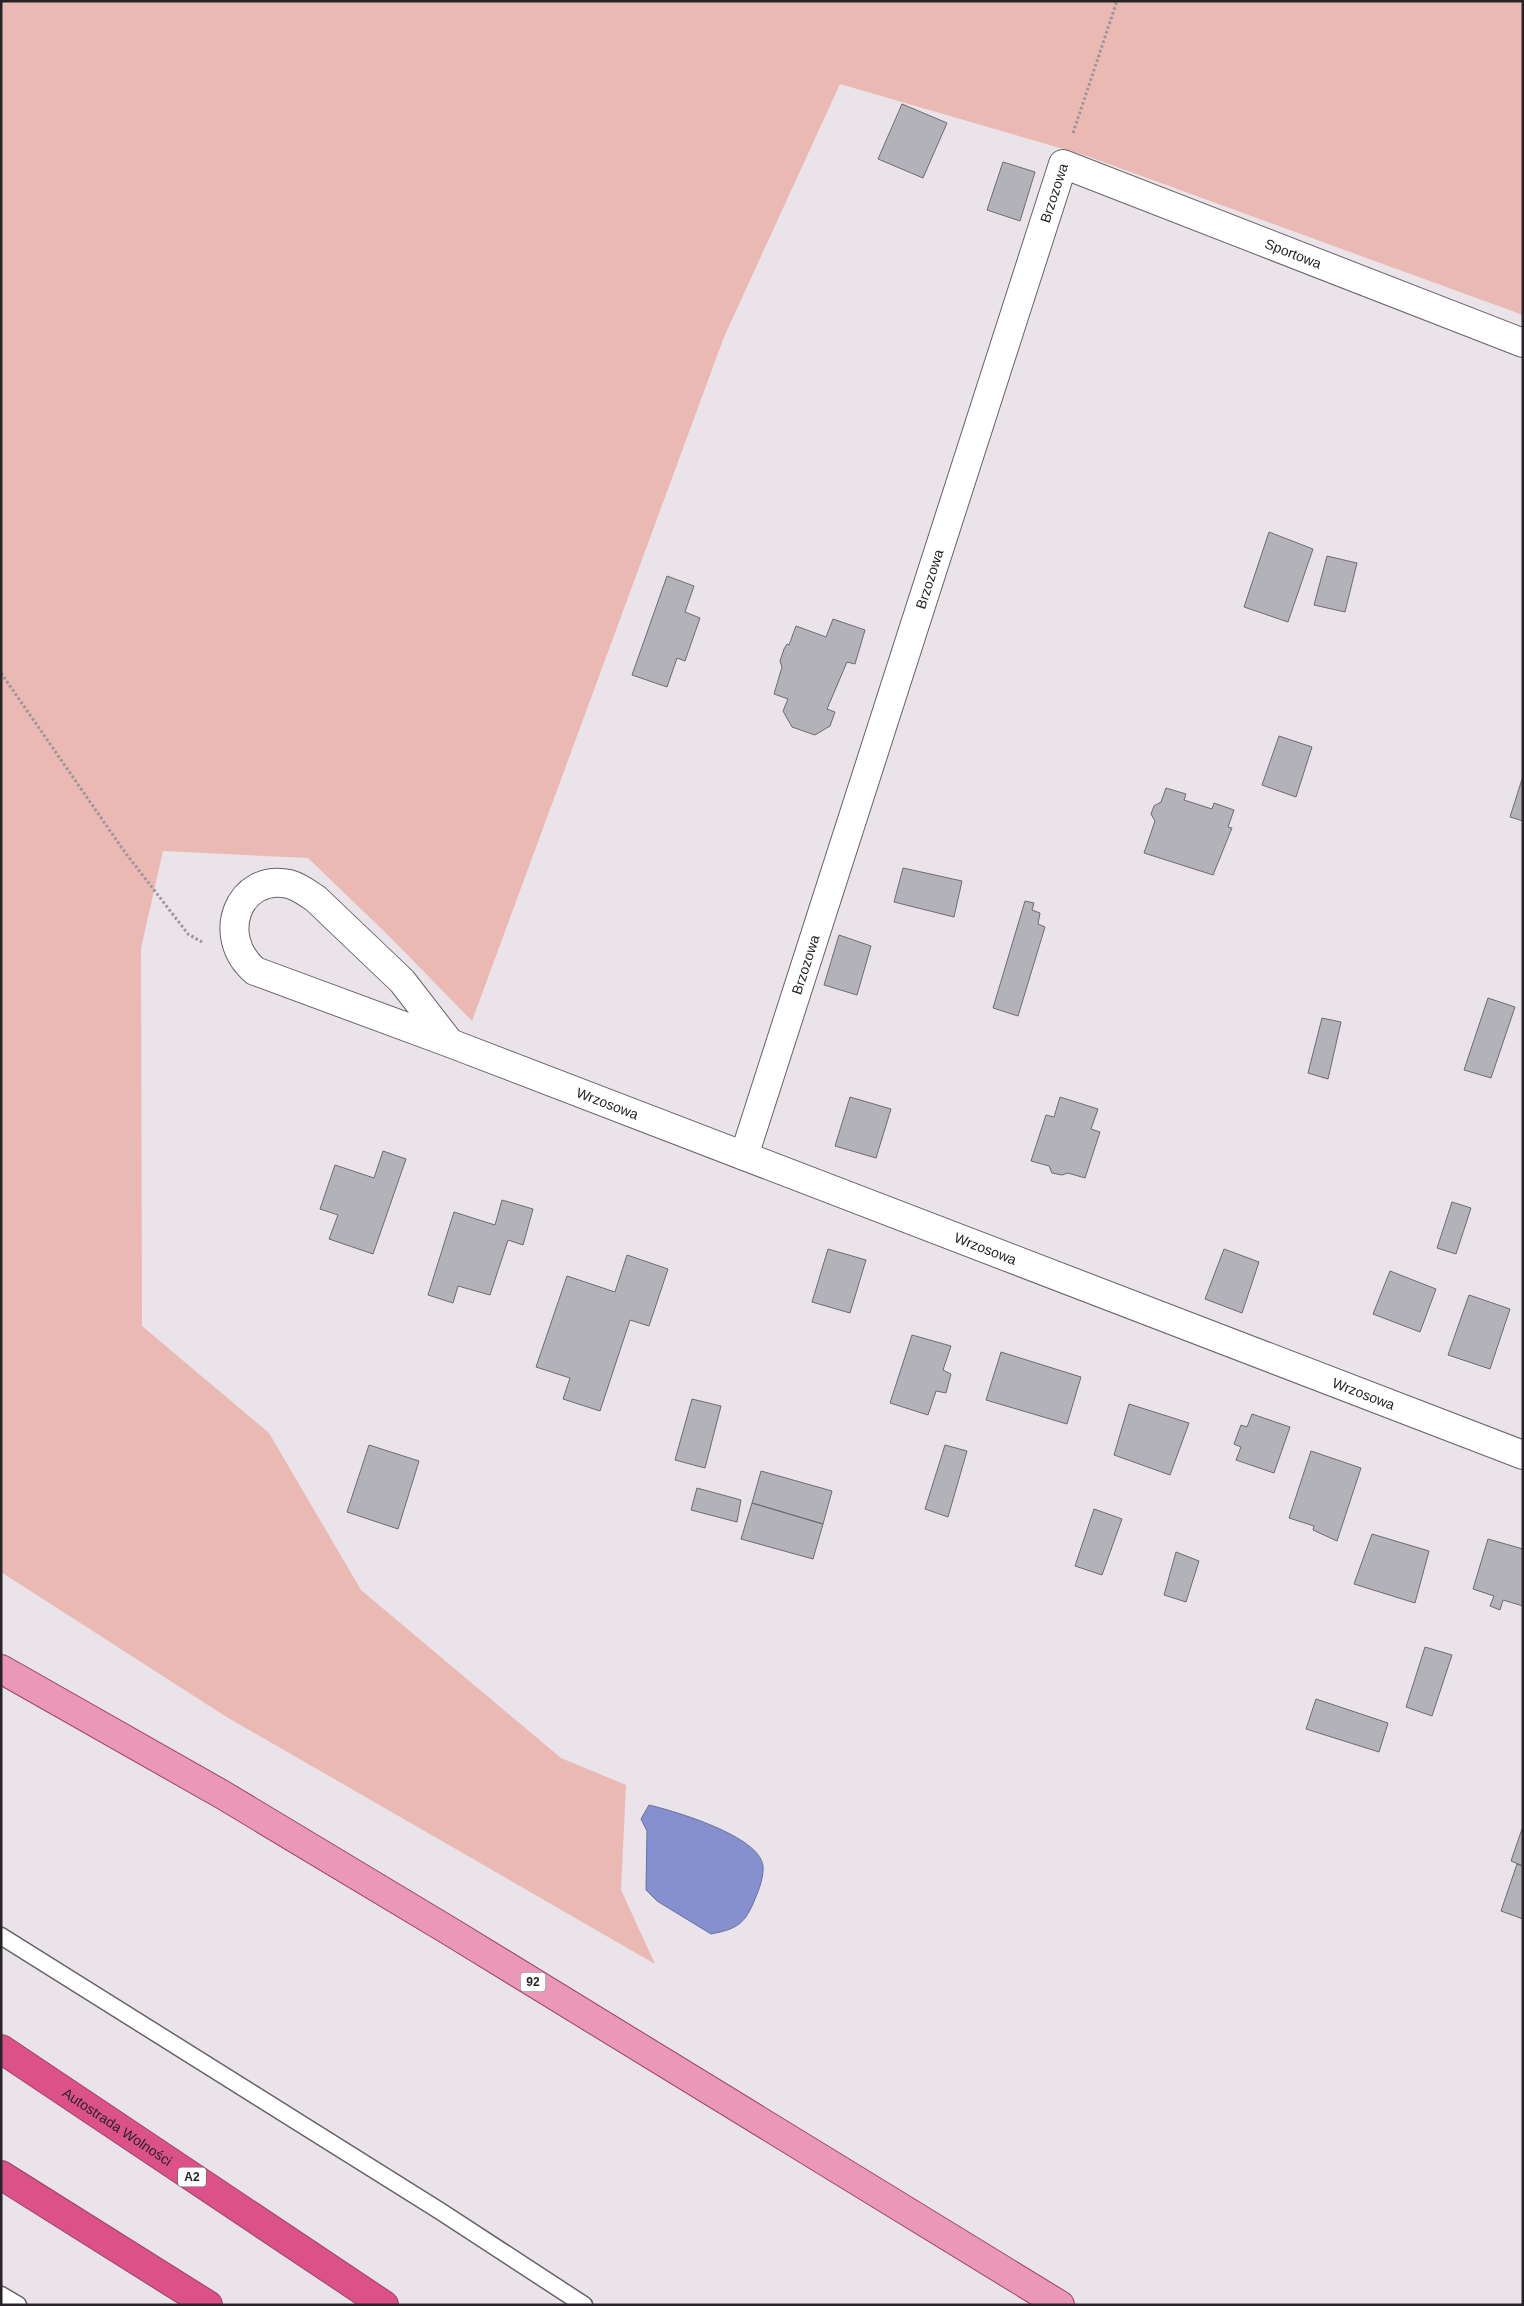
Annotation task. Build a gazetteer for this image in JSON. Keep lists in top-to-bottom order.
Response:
{
  "streets": {
    "highway": ["Autostrada Wolności", "A2"],
    "main road": ["92"],
    "street": ["Brzozowa", "Sportowa", "Wrzosowa"]
  },
  "crossings": [
    ["Brzozowa", "Sportowa"],
    ["Brzozowa", "Wrzosowa"]
  ]
}
